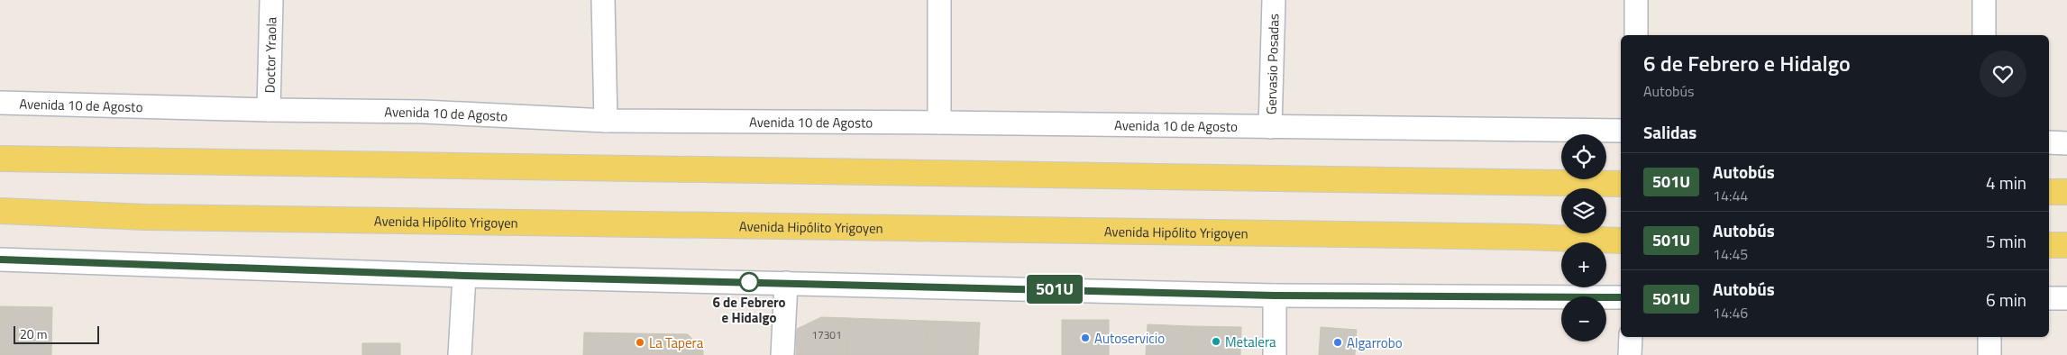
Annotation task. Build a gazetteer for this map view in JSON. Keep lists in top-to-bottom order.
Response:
{
  "streets": {
    "main road": ["Avenida Hipólito Yrigoyen"],
    "street": ["Doctor Yraola", "Gervasio Posadas", "Avenida 10 de Agosto"]
  },
  "crossings": [
    ["Doctor Yraola", "Avenida 10 de Agosto"],
    ["Gervasio Posadas", "Avenida 10 de Agosto"]
  ],
  "places": [
    "6 de Febrero e Hidalgo",
    "Autoservicio",
    "Metalera",
    "La Tapera",
    "Algarrobo"
  ],
  "lines": ["bus line 501U"],
  "house_numbers": ["17301"],
  "scale_bar": "20 m",
  "page": {
    "on_map": "501U",
    "heading": [
      ["6 de Febrero e Hidalgo", "Autobús"],
      "Salidas"
    ],
    "map_buttons": ["+", "−"],
    "list": [
      {
        "mark": "501U",
        "name": "Autobús",
        "note": "14:44",
        "value": "4 min"
      },
      {
        "mark": "501U",
        "name": "Autobús",
        "note": "14:45",
        "value": "5 min"
      },
      {
        "mark": "501U",
        "name": "Autobús",
        "note": "14:46",
        "value": "6 min"
      }
    ],
    "scale": "20 m"
  }
}
